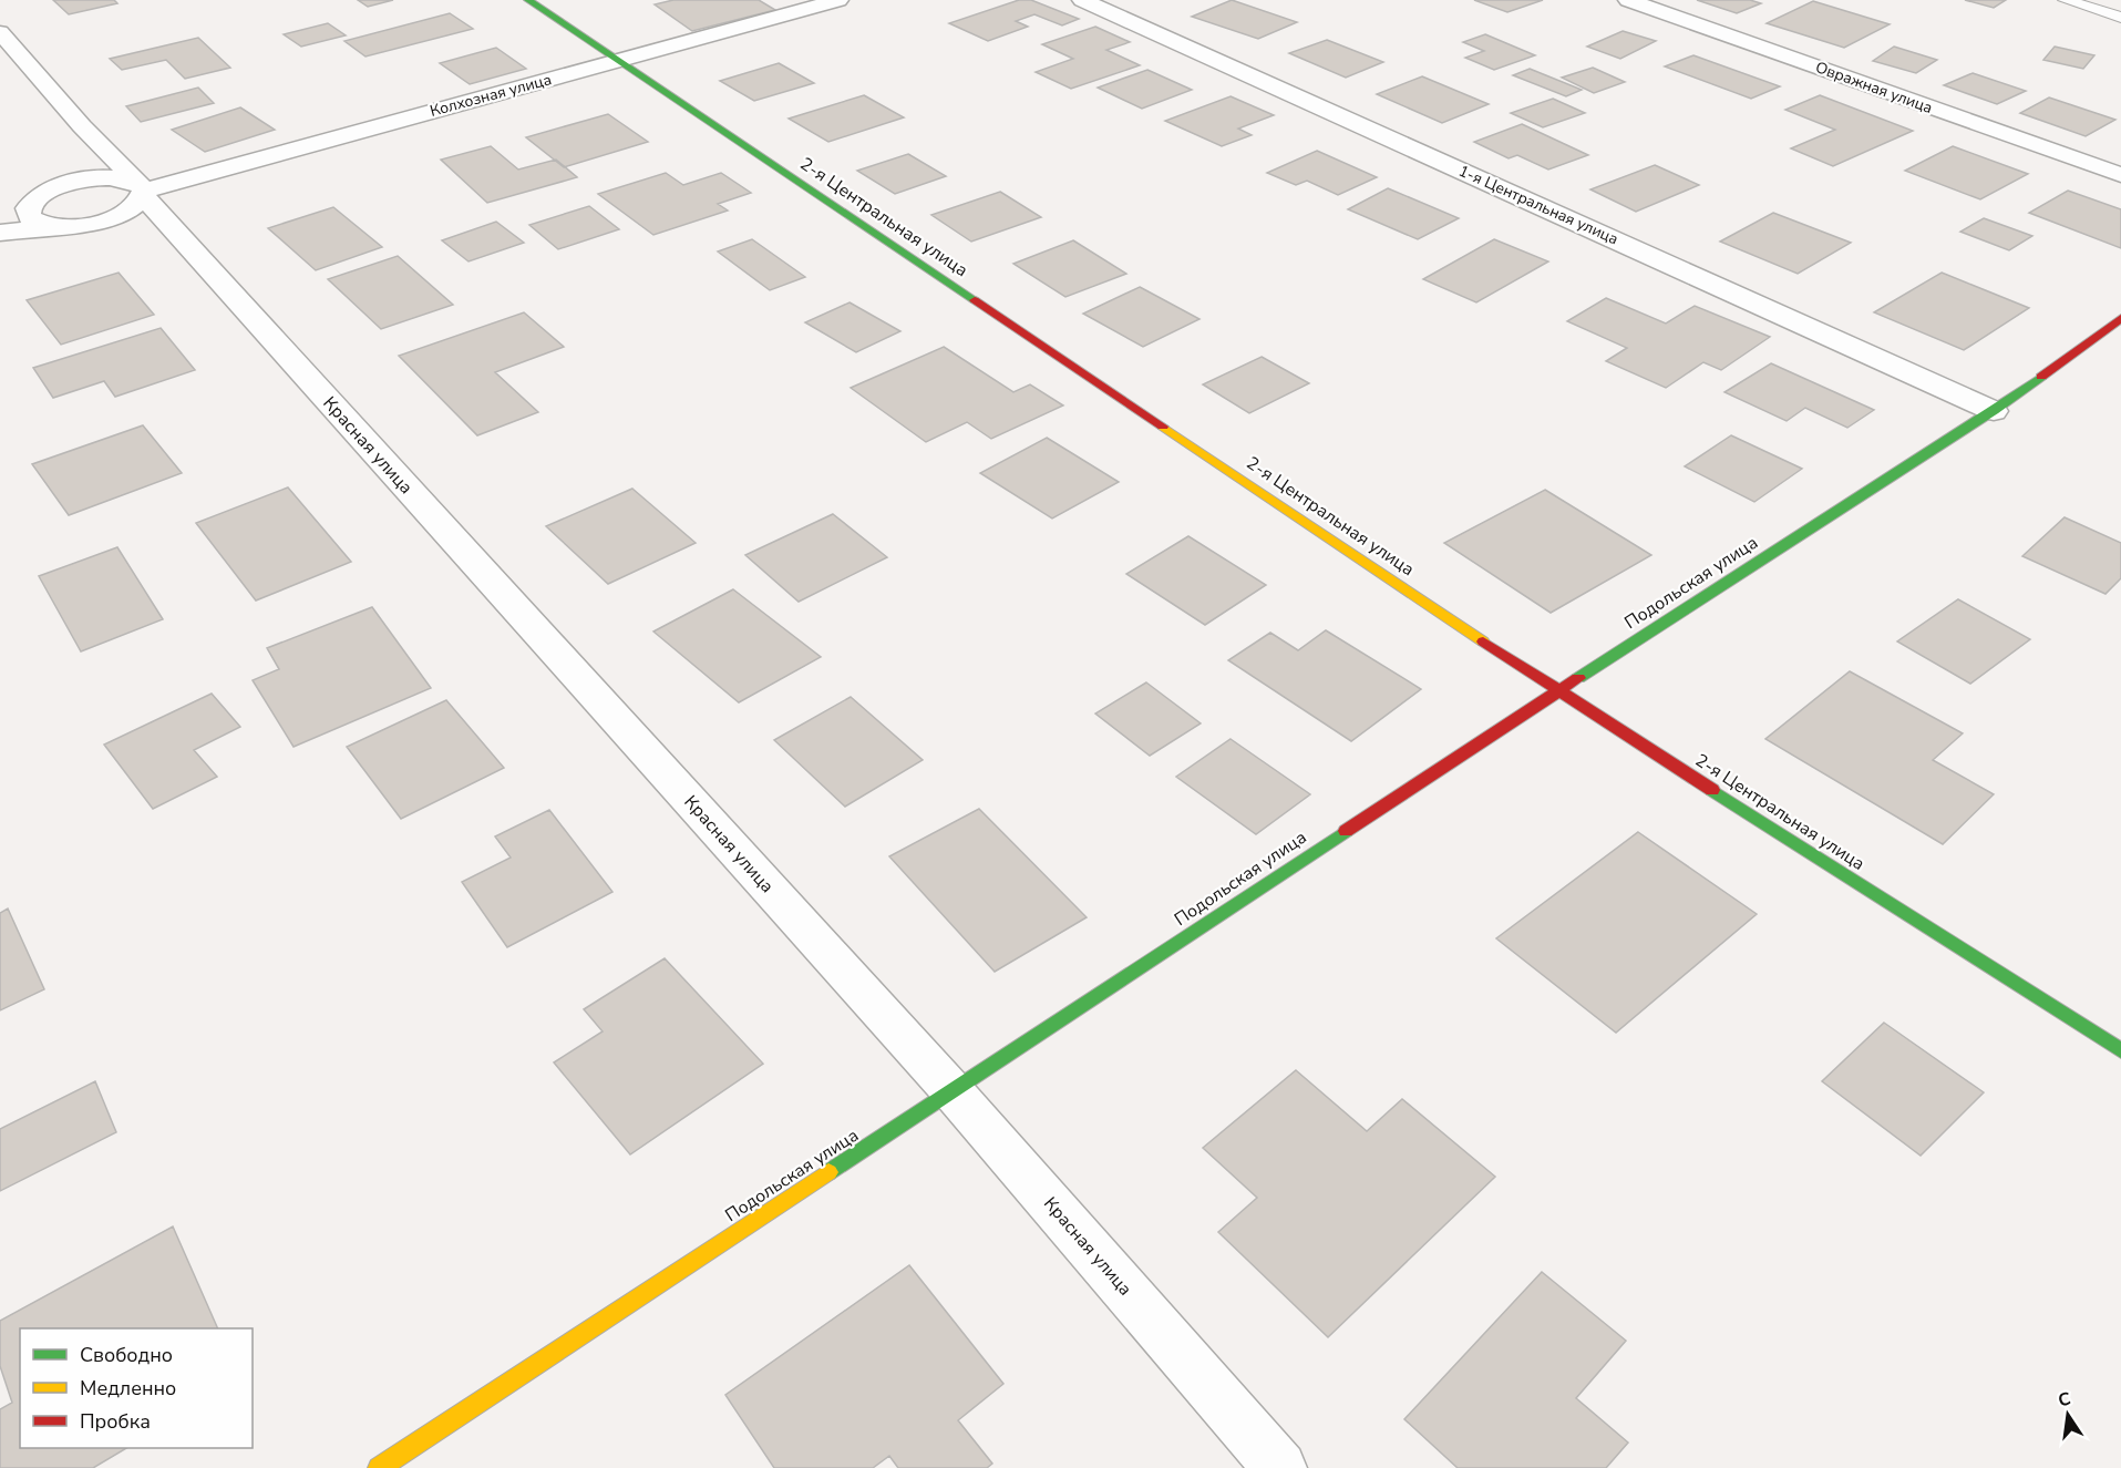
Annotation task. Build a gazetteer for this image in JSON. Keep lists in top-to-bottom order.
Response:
{
  "streets": {
    "street": [
      "Овражная улица",
      "Колхозная улица",
      "1-я Центральная улица",
      "2-я Центральная улица",
      "Красная улица",
      "Подольская улица"
    ]
  },
  "crossings": [
    ["Колхозная улица", "2-я Центральная улица"],
    ["Колхозная улица", "Красная улица"],
    ["1-я Центральная улица", "Подольская улица"],
    ["2-я Центральная улица", "Подольская улица"],
    ["Красная улица", "Подольская улица"]
  ],
  "legend": ["Свободно", "Медленно", "Пробка"],
  "north": "top"
}
